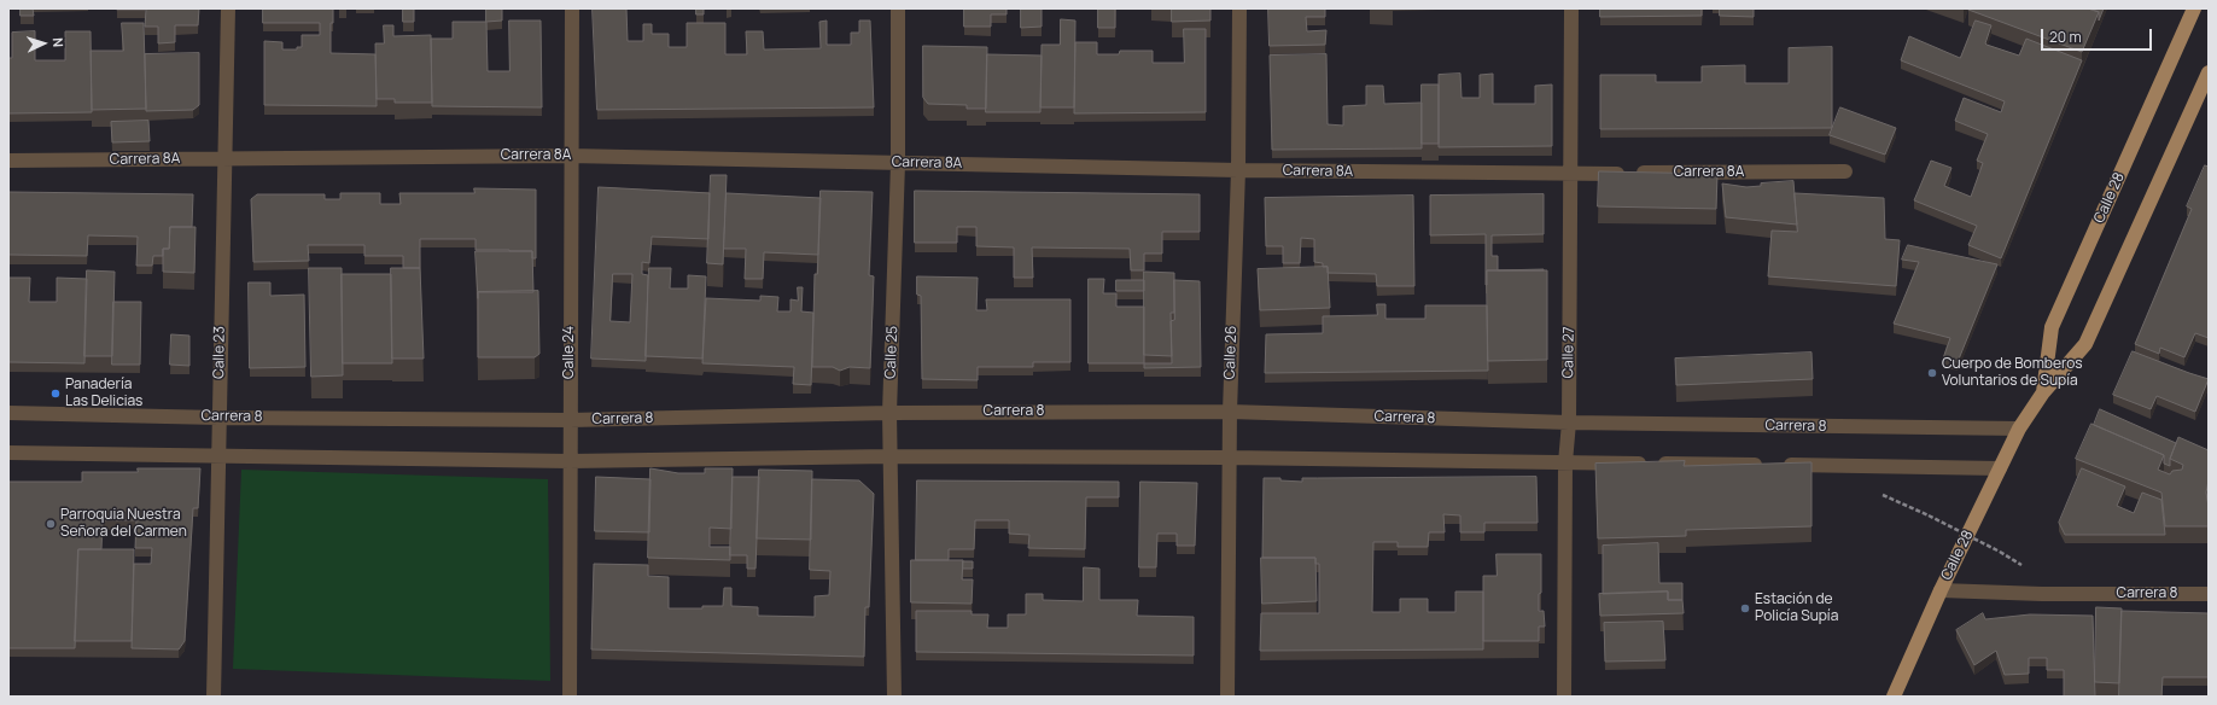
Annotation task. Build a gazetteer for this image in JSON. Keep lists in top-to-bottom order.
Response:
{
  "streets": {
    "main road": ["Calle 28"],
    "street": [
      "Carrera 8A",
      "Calle 23",
      "Calle 24",
      "Calle 25",
      "Calle 26",
      "Calle 27",
      "Carrera 8"
    ]
  },
  "crossings": [
    ["Carrera 8A", "Calle 23"],
    ["Carrera 8A", "Calle 24"],
    ["Carrera 8A", "Calle 25"],
    ["Carrera 8A", "Calle 26"],
    ["Carrera 8A", "Calle 27"],
    ["Calle 28", "Carrera 8"],
    ["Calle 23", "Carrera 8"],
    ["Calle 24", "Carrera 8"],
    ["Calle 25", "Carrera 8"],
    ["Calle 26", "Carrera 8"],
    ["Calle 27", "Carrera 8"]
  ],
  "places": [
    "Cuerpo de Bomberos Voluntarios de Supía",
    "Panadería Las Delicias",
    "Parroquia Nuestra Señora del Carmen",
    "Estación de Policía Supía"
  ],
  "scale_bar": "20 m",
  "north": "right"
}
